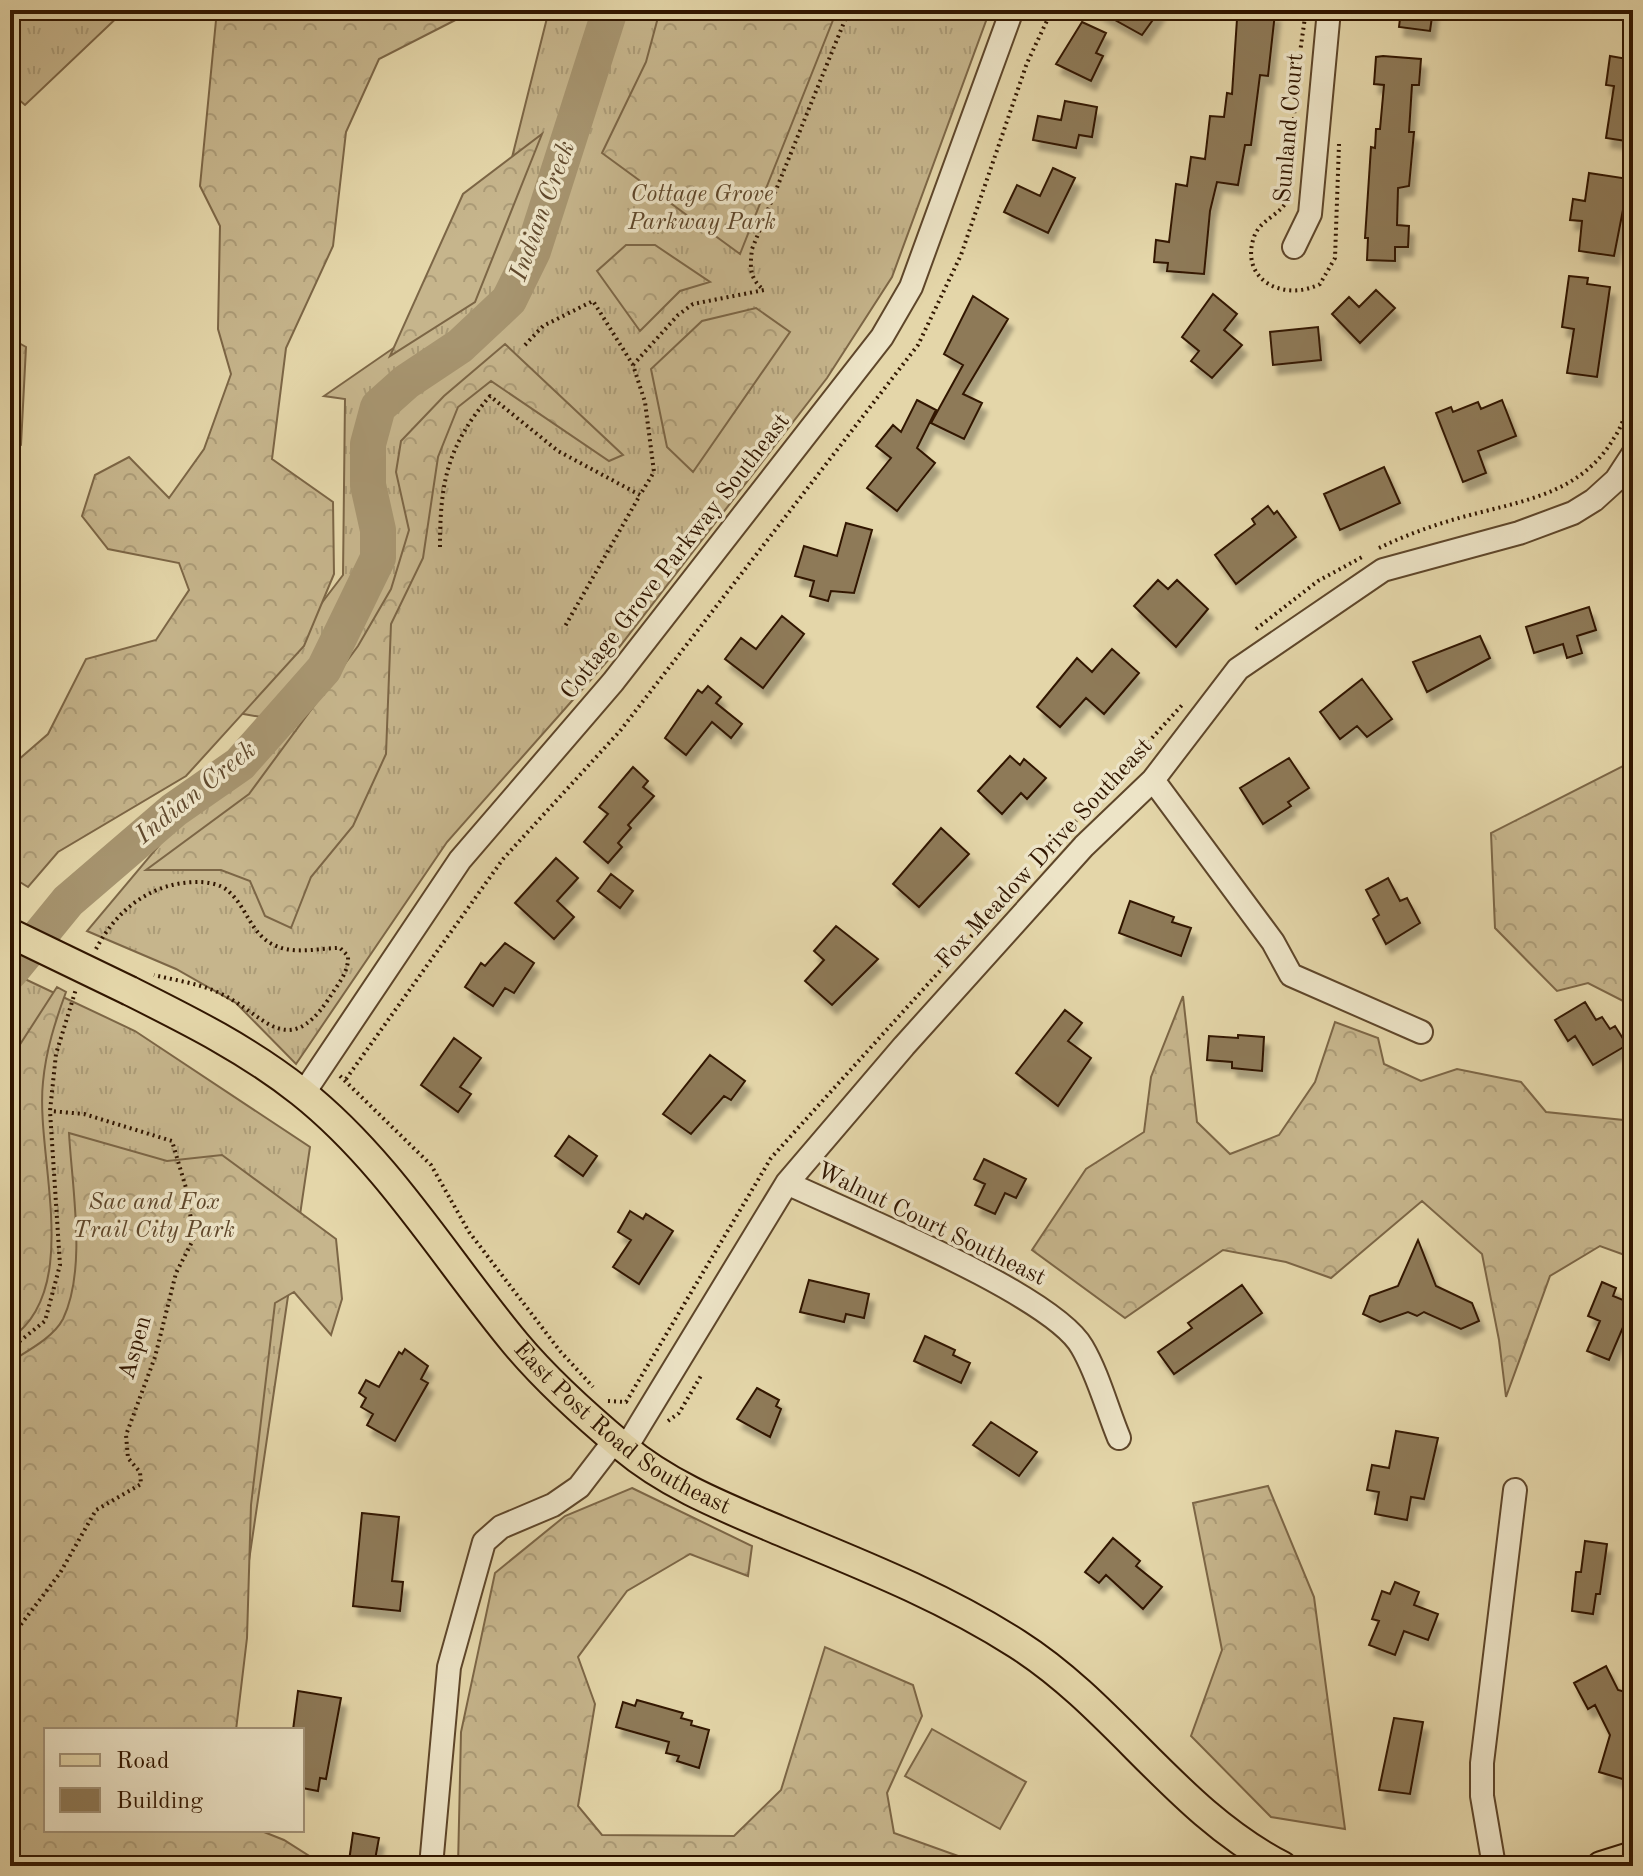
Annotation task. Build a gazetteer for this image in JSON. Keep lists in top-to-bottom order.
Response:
{
  "streets": {
    "main road": ["East Post Road Southeast"],
    "street": [
      "Sunland Court",
      "Cottage Grove Parkway Southeast",
      "Fox Meadow Drive Southeast",
      "Walnut Court Southeast"
    ],
    "path": ["Aspen"]
  },
  "crossings": [
    ["Cottage Grove Parkway Southeast", "East Post Road Southeast"],
    ["Fox Meadow Drive Southeast", "Walnut Court Southeast"],
    ["Fox Meadow Drive Southeast", "East Post Road Southeast"]
  ],
  "water": ["Indian Creek"],
  "parks": ["Cottage Grove Parkway Park", "Sac and Fox Trail City Park"],
  "legend": ["Road", "Building"]
}
